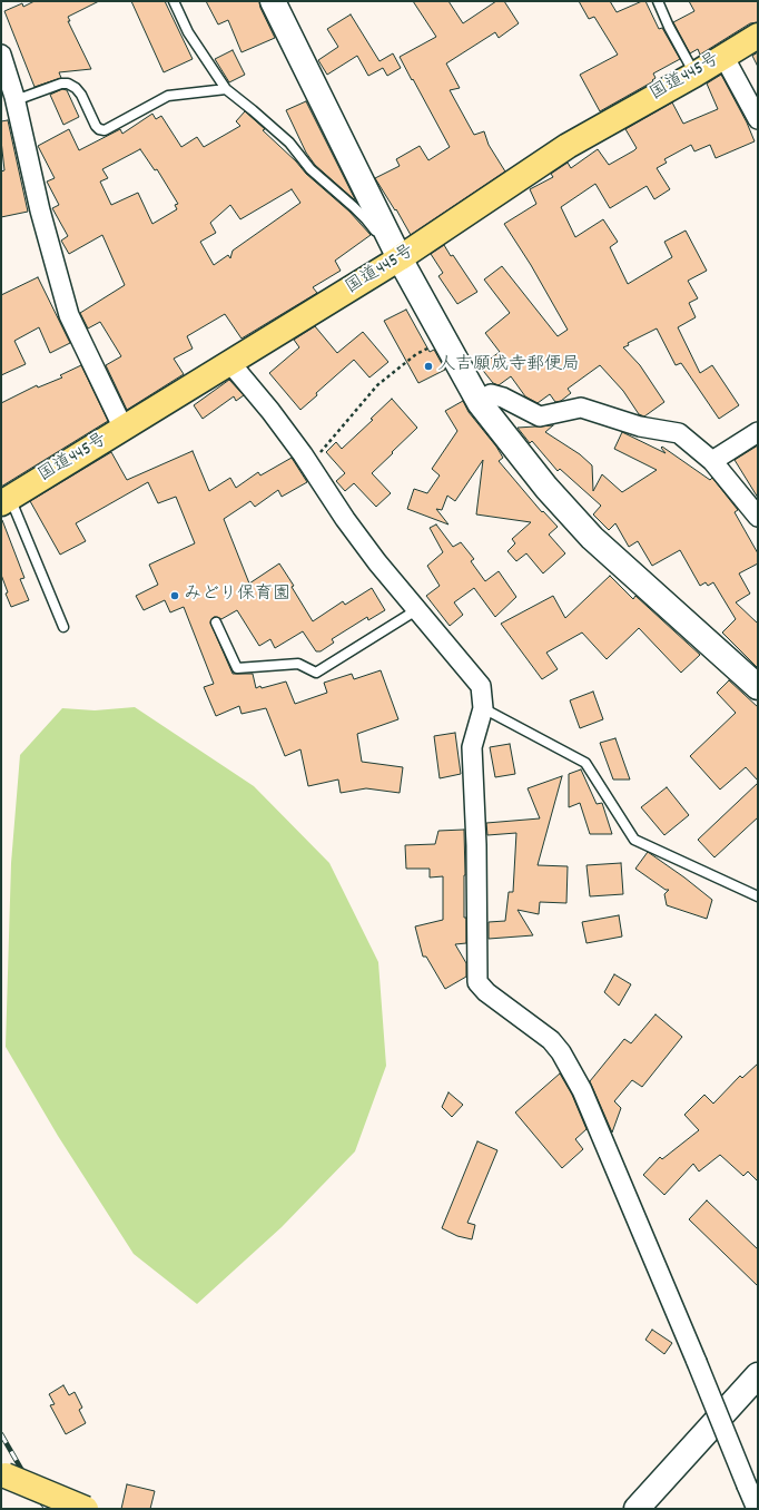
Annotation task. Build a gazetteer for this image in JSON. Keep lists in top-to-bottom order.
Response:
{
  "streets": {
    "main road": ["国道445号"]
  },
  "places": ["人吉願成寺郵便局", "みどり保育園"]
}
